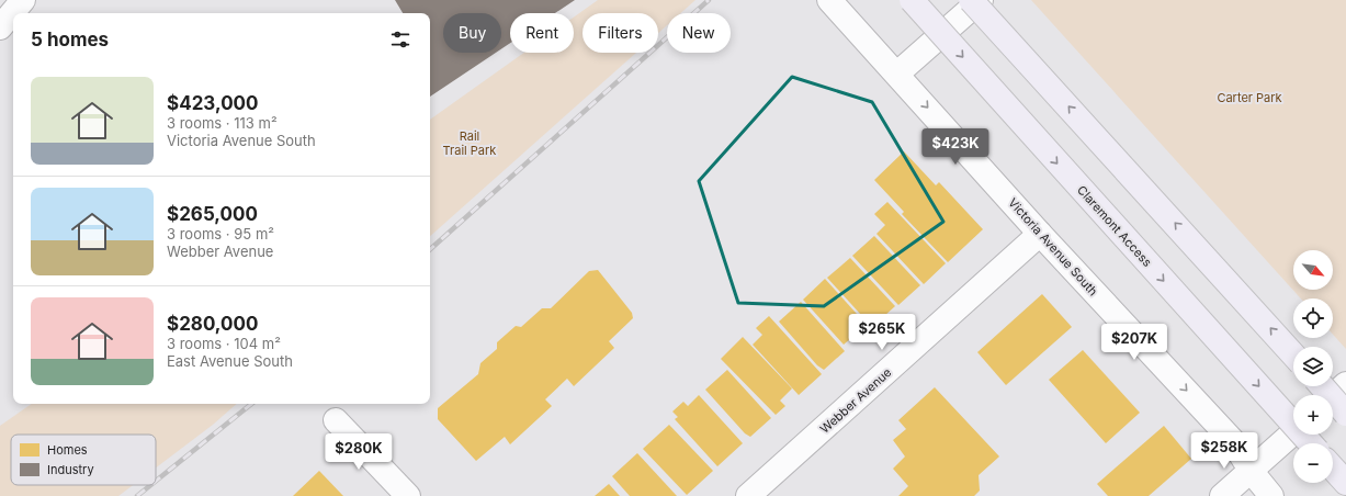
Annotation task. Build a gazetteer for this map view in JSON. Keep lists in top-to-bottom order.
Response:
{
  "streets": {
    "main road": ["Claremont Access"],
    "street": ["Victoria Avenue South", "Webber Avenue"]
  },
  "crossings": [
    ["Victoria Avenue South", "Webber Avenue"]
  ],
  "one_way": ["Victoria Avenue South"],
  "parks": ["Carter Park", "Rail Trail Park"],
  "legend": ["Homes", "Industry"],
  "north": "bottom right",
  "page": {
    "chip": [
      "Buy",
      "Rent",
      "Filters",
      "New"
    ],
    "heading": "5 homes",
    "list": [
      {
        "name": "$423,000",
        "note": "3 rooms · 113 m² · Victoria Avenue South"
      },
      {
        "name": "$265,000",
        "note": "3 rooms · 95 m² · Webber Avenue"
      },
      {
        "name": "$280,000",
        "note": "3 rooms · 104 m² · East Avenue South"
      }
    ],
    "price": [
      "$423K",
      "$265K",
      "$207K",
      "$258K",
      "$280K"
    ],
    "map_buttons": ["+", "−"]
  }
}
